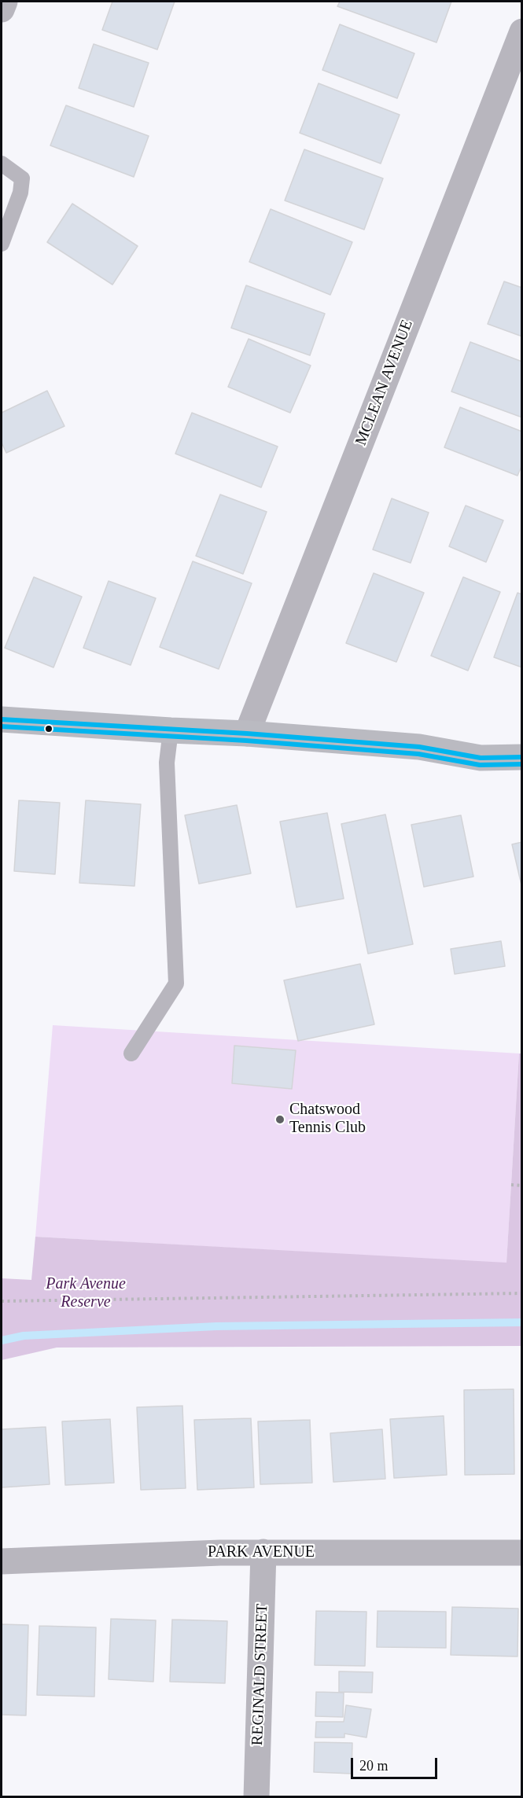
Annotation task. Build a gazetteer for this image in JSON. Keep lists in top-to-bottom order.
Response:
{
  "streets": {
    "street": ["MCLEAN AVENUE", "PARK AVENUE", "REGINALD STREET"]
  },
  "crossings": [
    ["PARK AVENUE", "REGINALD STREET"]
  ],
  "parks": ["Park Avenue Reserve"],
  "places": ["Chatswood Tennis Club"],
  "scale_bar": "20 m"
}
